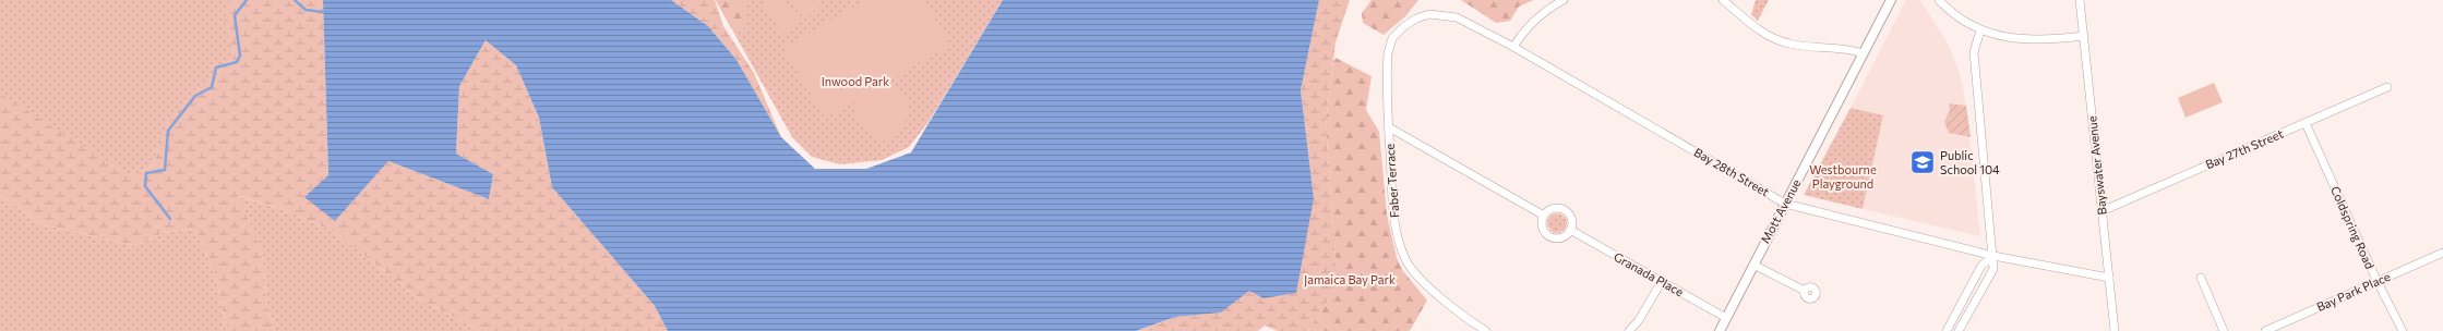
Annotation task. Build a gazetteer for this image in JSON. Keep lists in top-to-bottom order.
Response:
{
  "streets": {
    "street": [
      "Bay 27th Street",
      "Bayswater Avenue",
      "Bay 28th Street",
      "Faber Terrace",
      "Mott Avenue",
      "Coldspring Road",
      "Granada Place",
      "Bay Park Place"
    ]
  },
  "crossings": [
    ["Bay 27th Street", "Bayswater Avenue"],
    ["Bay 27th Street", "Coldspring Road"],
    ["Bayswater Avenue", "Bay 28th Street"],
    ["Bay 28th Street", "Faber Terrace"],
    ["Bay 28th Street", "Mott Avenue"],
    ["Mott Avenue", "Granada Place"],
    ["Coldspring Road", "Bay Park Place"]
  ],
  "parks": ["Inwood Park", "Westbourne Playground", "Jamaica Bay Park"],
  "places": {
    "school or university": ["Public School 104"]
  }
}
